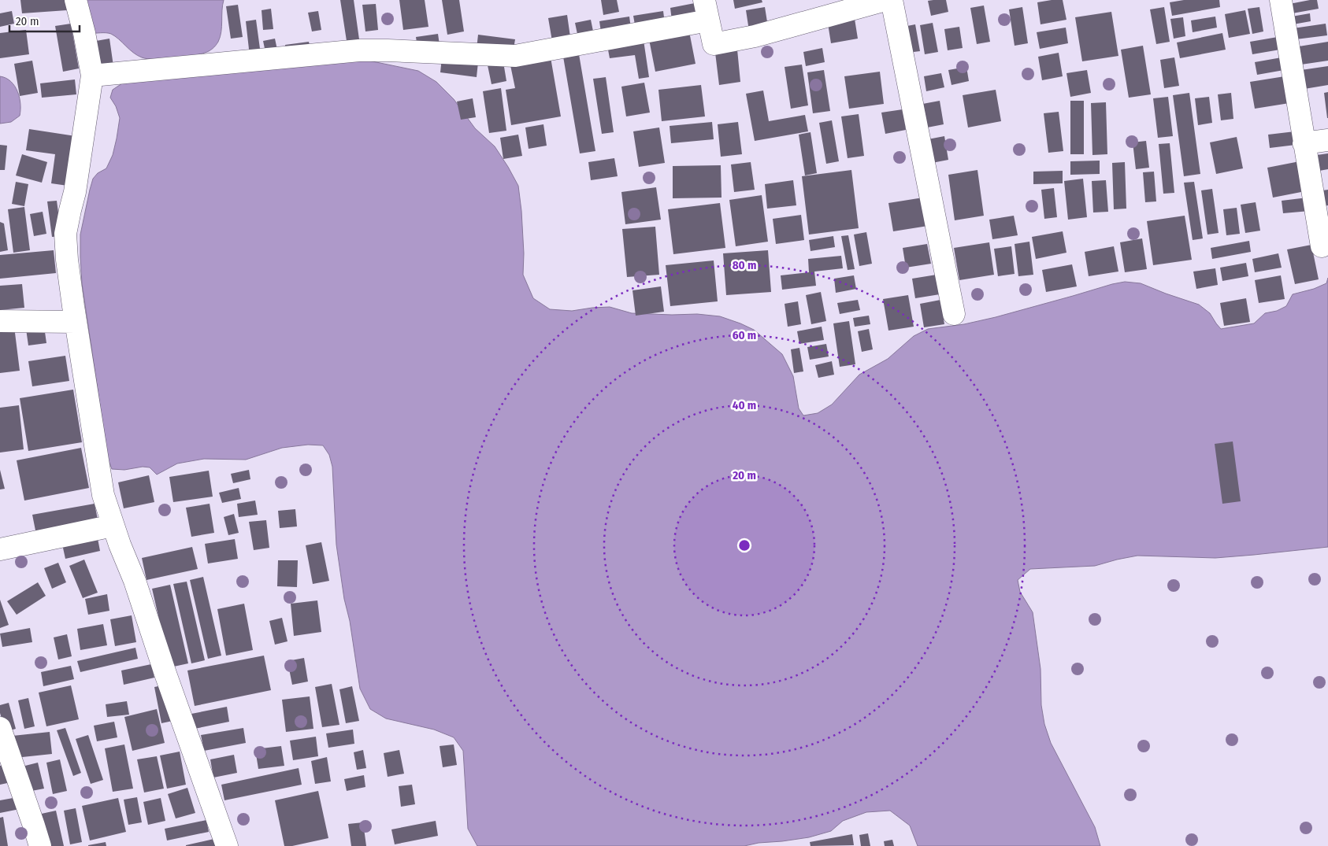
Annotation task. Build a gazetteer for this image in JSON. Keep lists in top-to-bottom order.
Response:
{
  "scale_bar": "20 m",
  "rings": [
    "80 m",
    "60 m",
    "40 m",
    "20 m"
  ]
}
